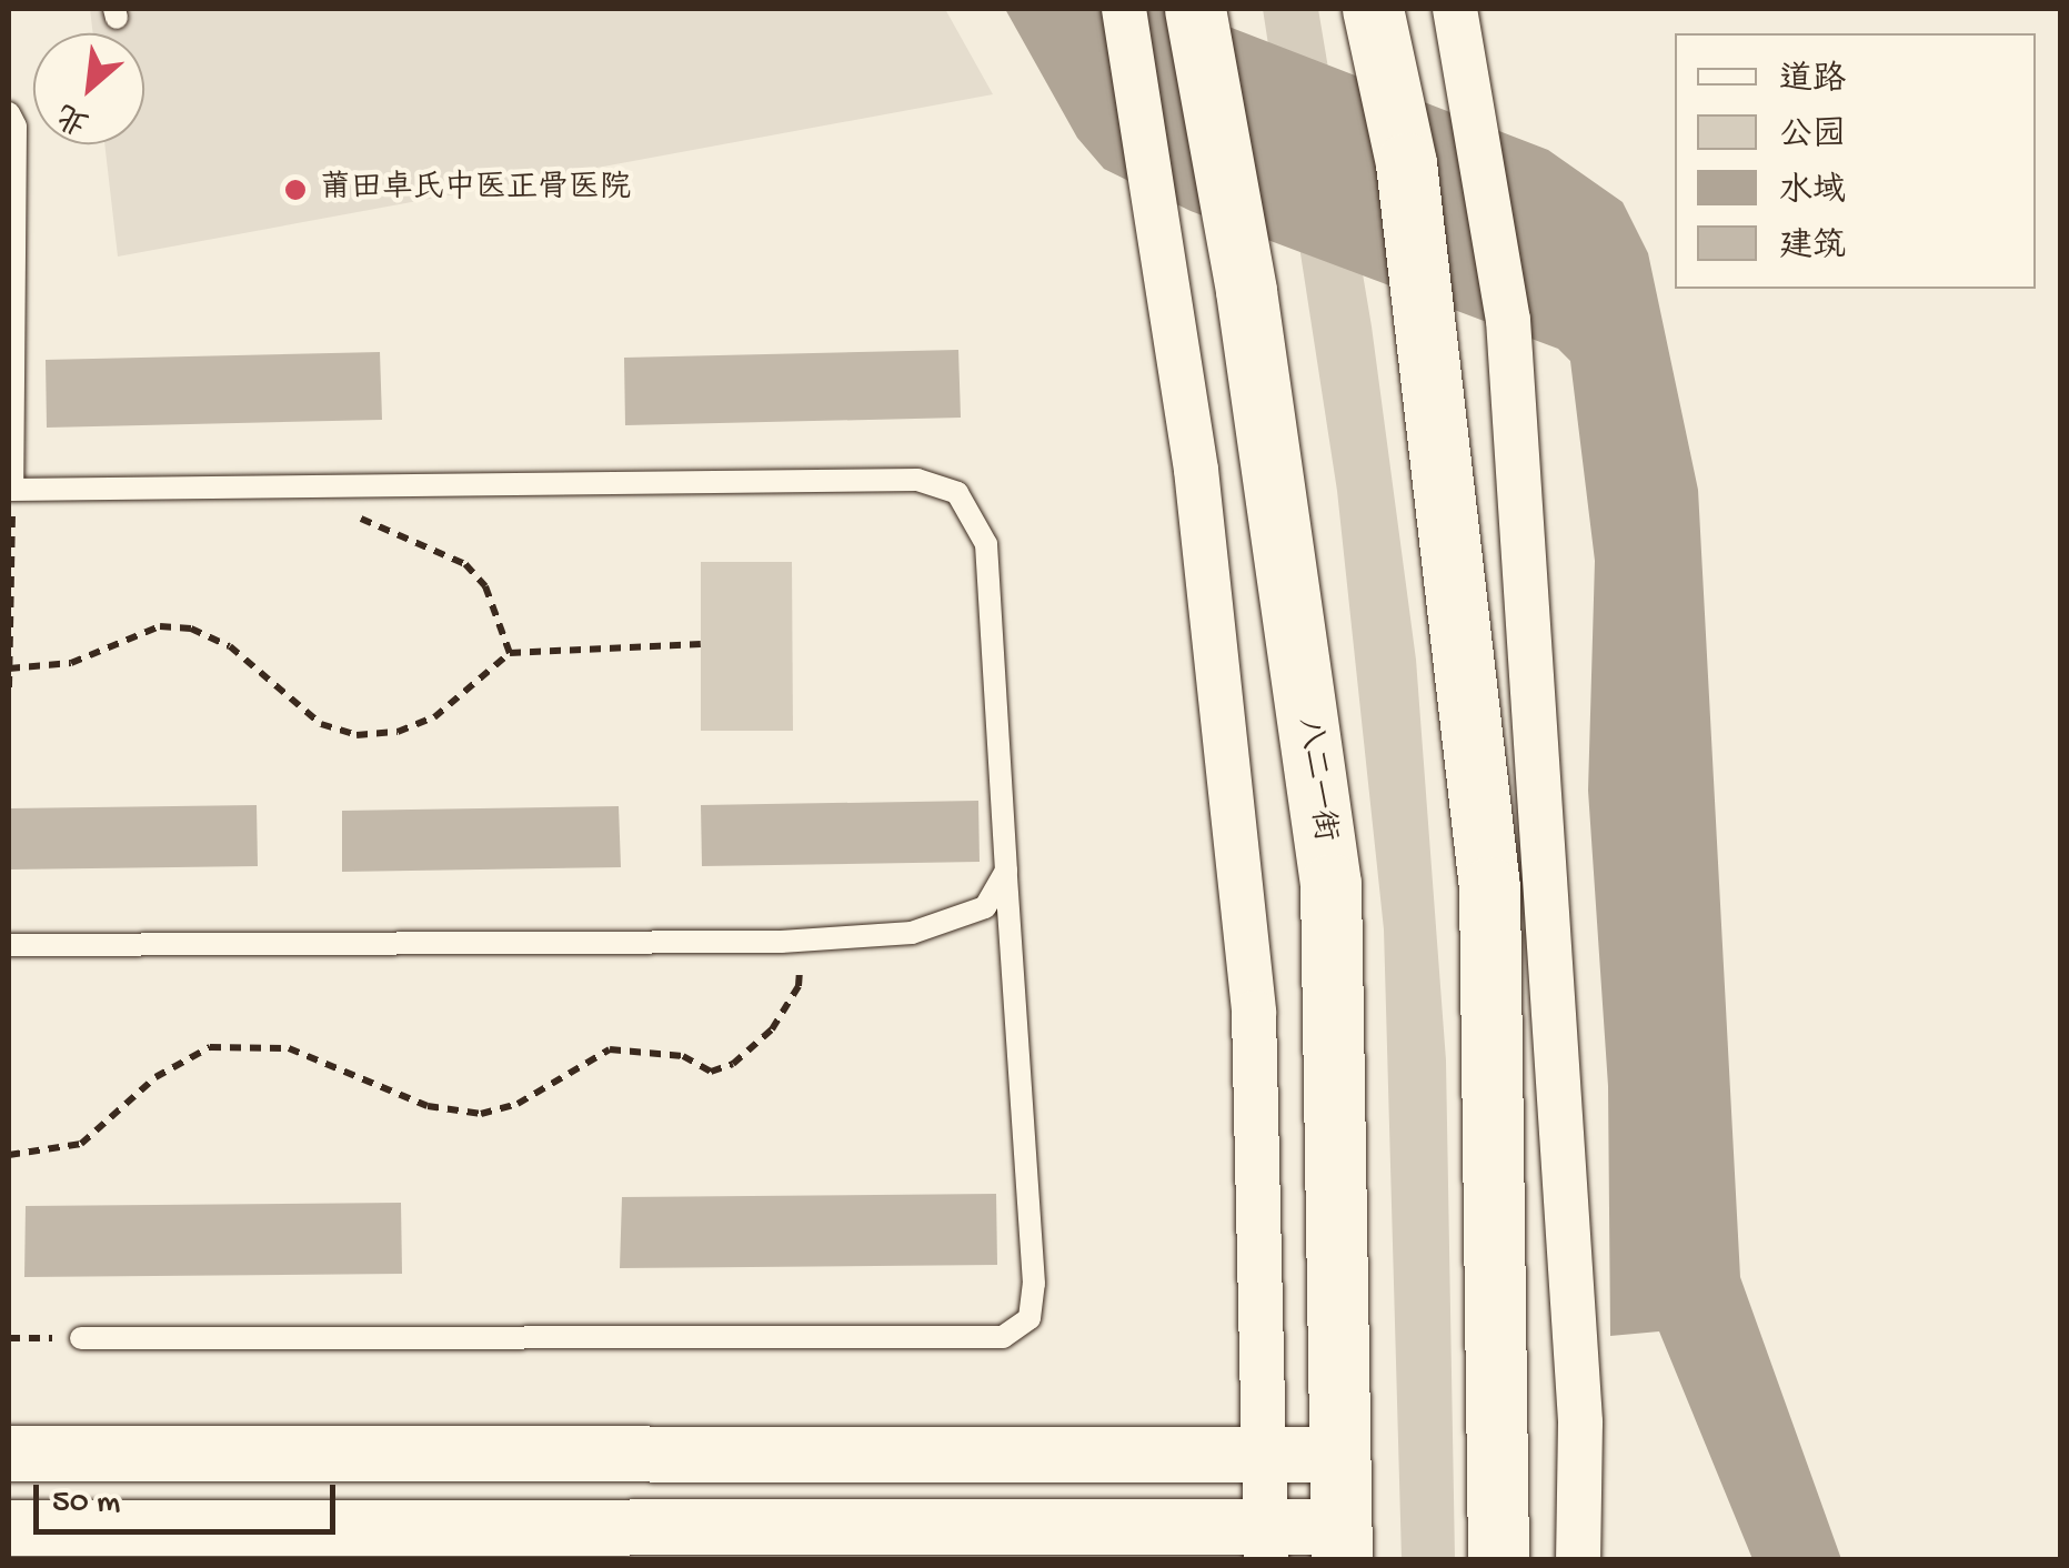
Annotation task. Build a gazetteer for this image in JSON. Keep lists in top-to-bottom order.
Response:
{
  "streets": {
    "main road": ["八二一街"]
  },
  "places": ["莆田卓氏中医正骨医院"],
  "legend": [
    "道路",
    "公园",
    "水域",
    "建筑"
  ],
  "scale_bar": "50 m",
  "north": "bottom left"
}
